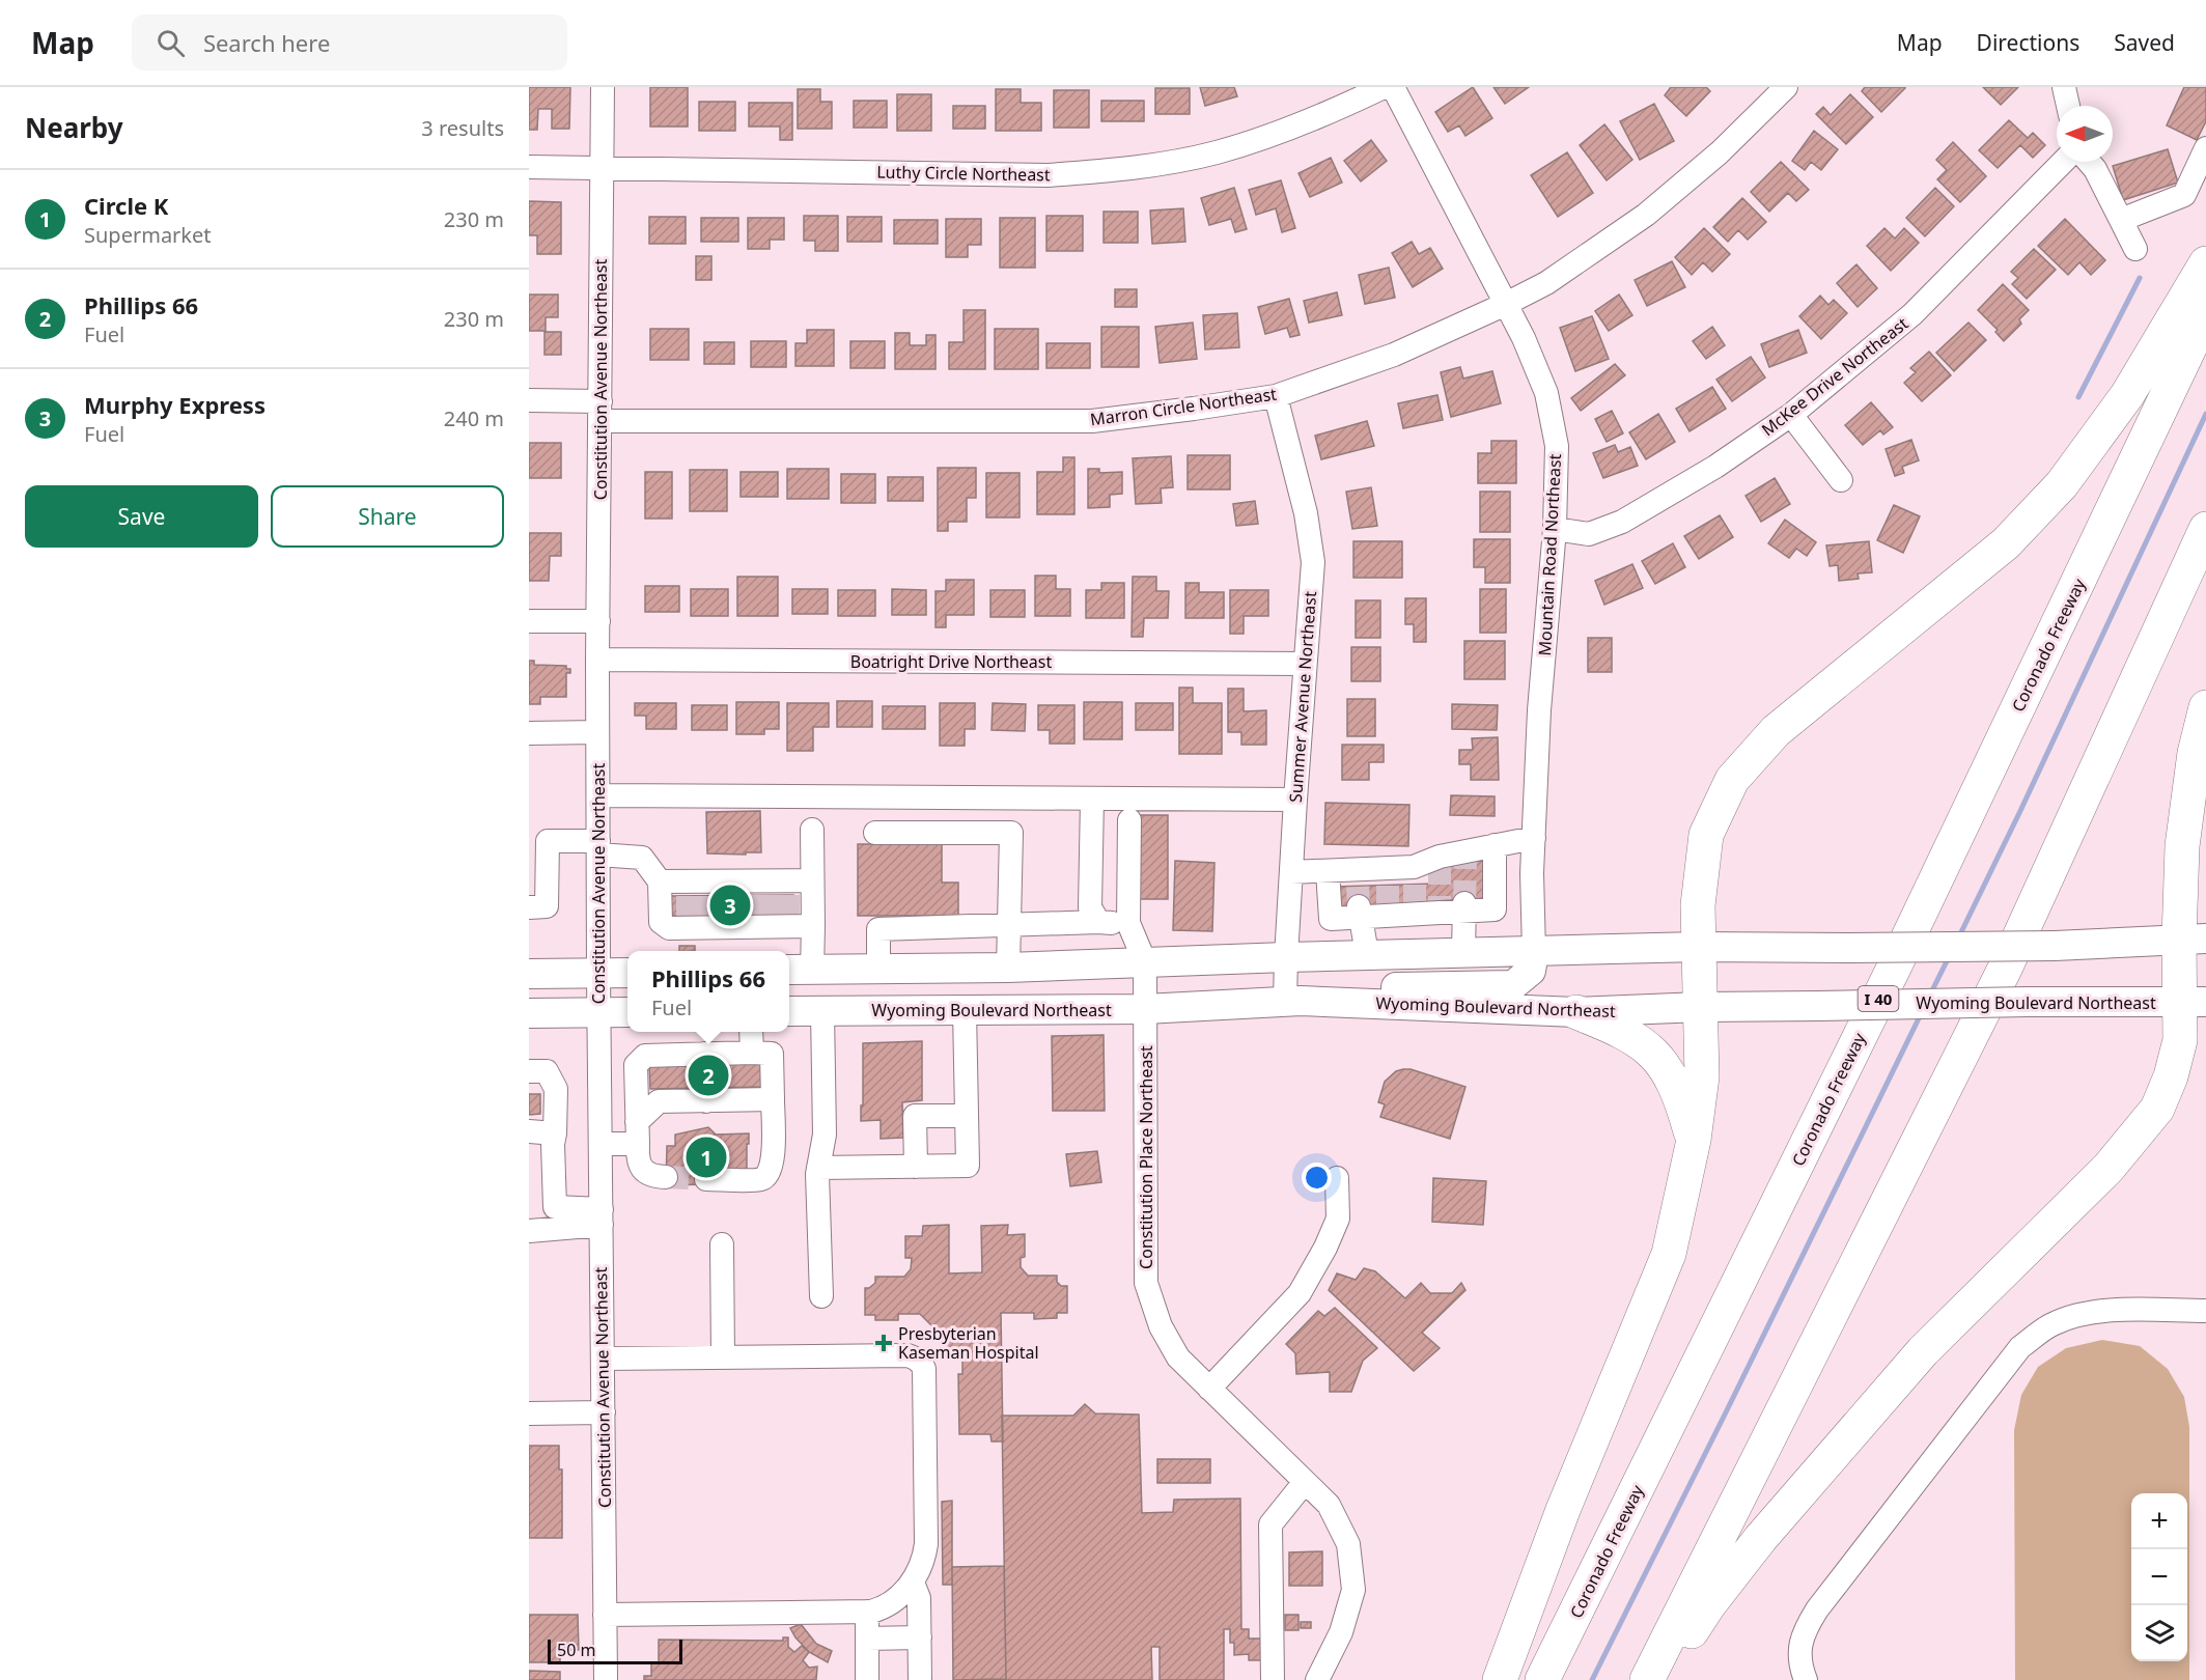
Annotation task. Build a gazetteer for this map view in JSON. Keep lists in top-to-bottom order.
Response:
{
  "streets": {
    "highway": ["Coronado Freeway", "I 40"],
    "main road": ["Wyoming Boulevard Northeast"],
    "street": [
      "Luthy Circle Northeast",
      "McKee Drive Northeast",
      "Constitution Avenue Northeast",
      "Marron Circle Northeast",
      "Mountain Road Northeast",
      "Boatright Drive Northeast",
      "Summer Avenue Northeast",
      "Constitution Place Northeast"
    ]
  },
  "crossings": [
    ["Luthy Circle Northeast", "Constitution Avenue Northeast"],
    ["McKee Drive Northeast", "Mountain Road Northeast"],
    ["Constitution Avenue Northeast", "Marron Circle Northeast"],
    ["Constitution Avenue Northeast", "Boatright Drive Northeast"],
    ["Marron Circle Northeast", "Mountain Road Northeast"],
    ["Marron Circle Northeast", "Summer Avenue Northeast"],
    ["Boatright Drive Northeast", "Summer Avenue Northeast"],
    ["Summer Avenue Northeast", "Wyoming Boulevard Northeast"],
    ["Wyoming Boulevard Northeast", "Constitution Place Northeast"]
  ],
  "places": {
    "health": ["Presbyterian Kaseman Hospital"]
  },
  "scale_bar": "50 m",
  "north": "left",
  "page": {
    "header": "Map",
    "search": "Search here",
    "nav": ["Map", "Directions", "Saved"],
    "heading": ["Nearby", "3 results"],
    "list": [
      {
        "mark": "1",
        "name": "Circle K",
        "note": "Supermarket",
        "value": "230 m"
      },
      {
        "mark": "2",
        "name": "Phillips 66",
        "note": "Fuel",
        "value": "230 m"
      },
      {
        "mark": "3",
        "name": "Murphy Express",
        "note": "Fuel",
        "value": "240 m"
      }
    ],
    "buttons": ["Save", "Share"],
    "pins": ["3", "2", "1"],
    "popup": ["Phillips 66", "Fuel"],
    "map_buttons": ["+", "−"],
    "scale": "50 m"
  }
}
